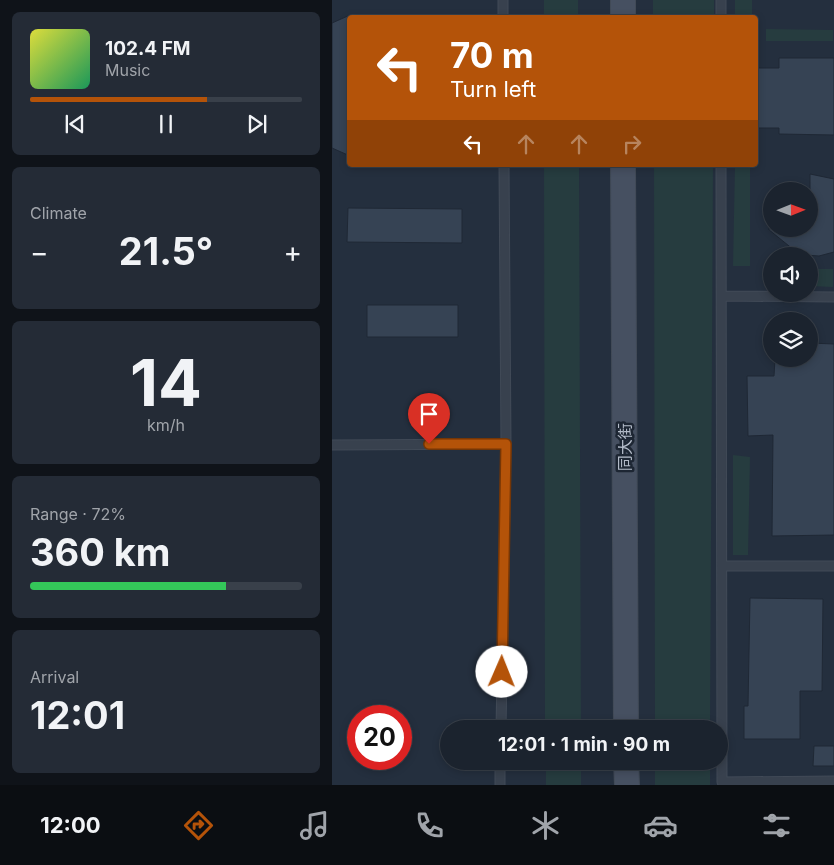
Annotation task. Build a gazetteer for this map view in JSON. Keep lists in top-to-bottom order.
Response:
{
  "streets": {
    "street": ["同大街"]
  },
  "north": "right",
  "page": {
    "turn": ["70 m", "Turn left"],
    "song": ["102.4 FM", "Music"],
    "tile": [
      "Climate",
      ["14", "km/h"],
      ["Range · 72%", "360 km"],
      ["Arrival", "12:01"]
    ],
    "heat": ["−", "21.5°", "+"],
    "limit": "20",
    "trip": "12:01 · 1 min · 90 m",
    "tabs": "12:00"
  }
}
